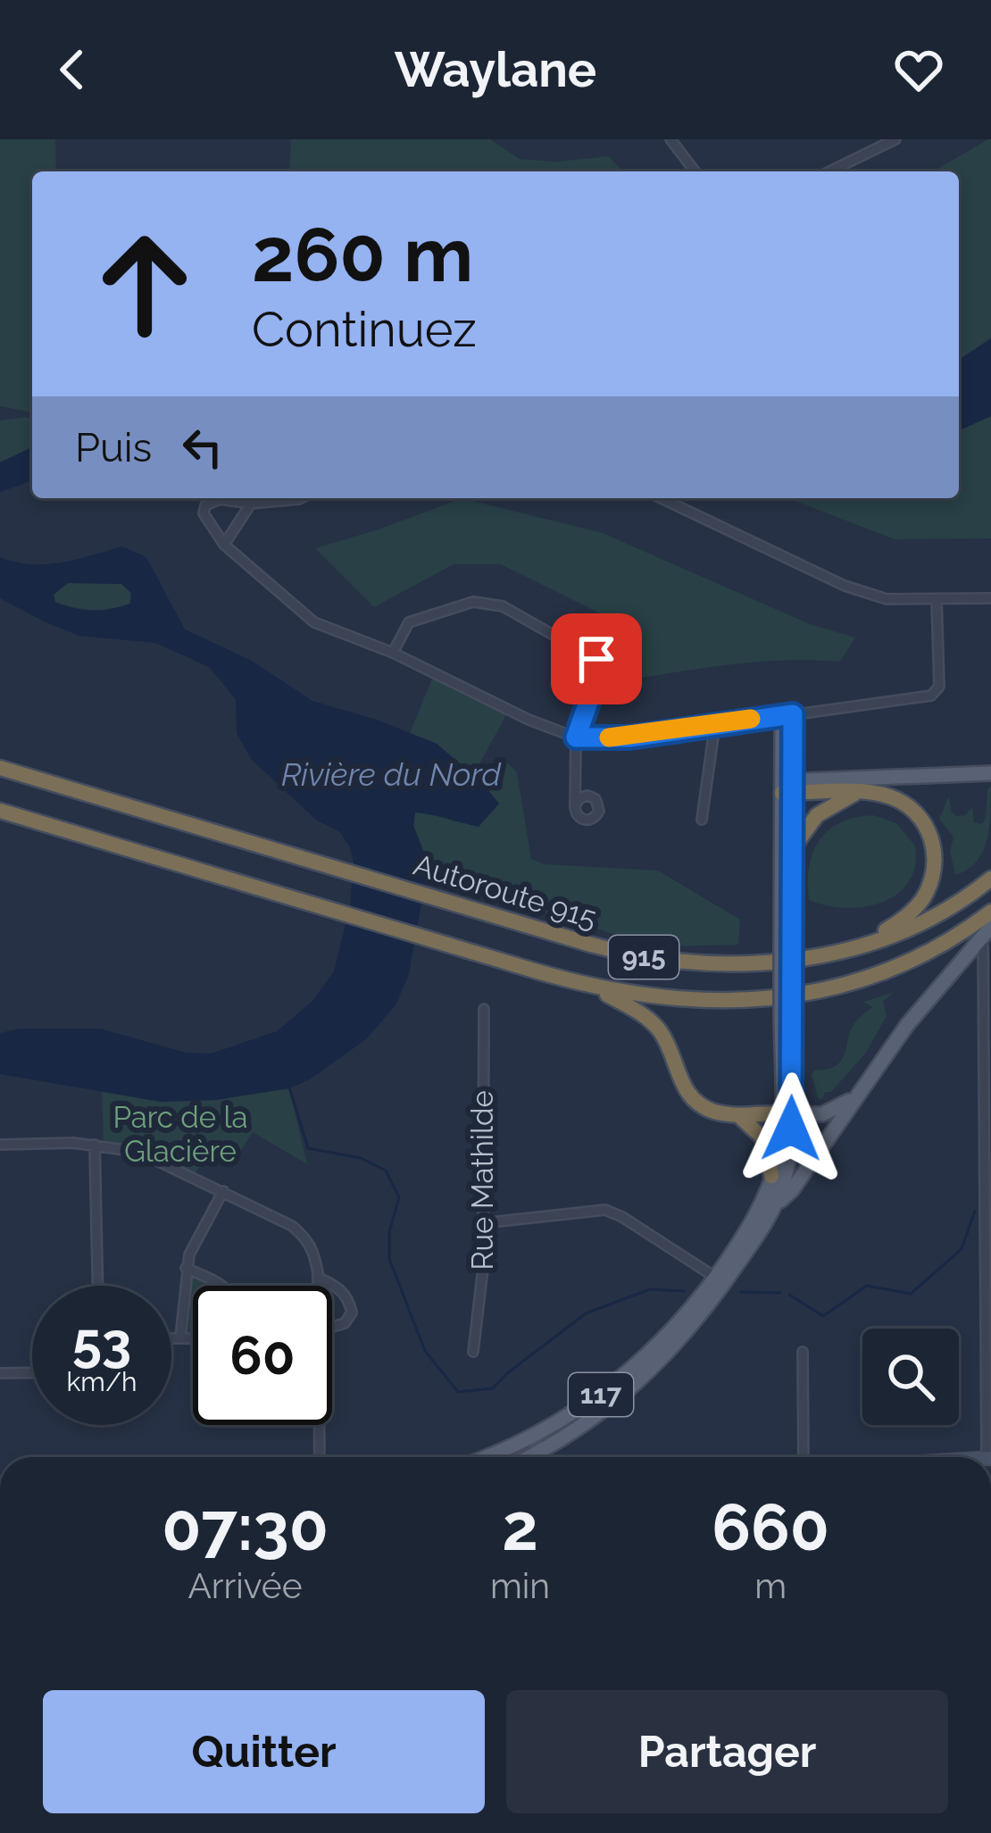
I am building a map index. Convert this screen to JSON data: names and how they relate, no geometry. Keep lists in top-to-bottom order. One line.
{"streets":{"highway":["Autoroute 915","915"],"main road":["117"],"street":["Rue Mathilde"]},"water":["Rivière du Nord"],"parks":["Parc de la Glacière"],"page":{"header":"Waylane","turn":["260 m","Continuez"],"then":"Puis","speed":"53 km/h","limit":"60","eta":["07:30","Arrivée","2","min","660","m"],"buttons":["Quitter","Partager"]}}
